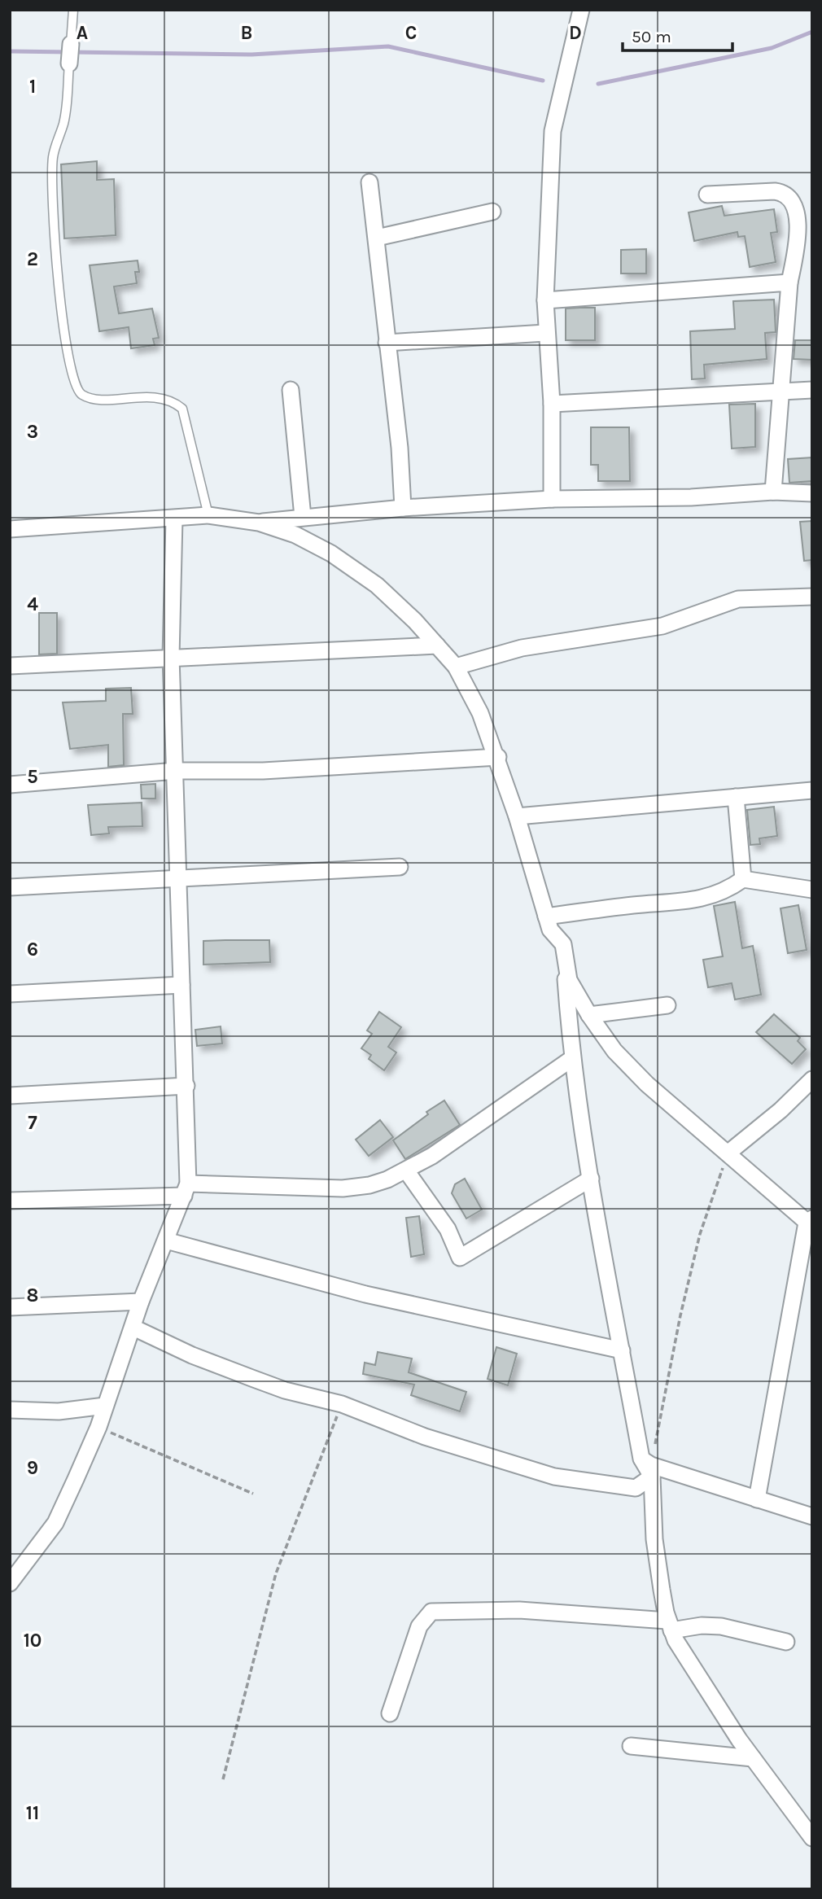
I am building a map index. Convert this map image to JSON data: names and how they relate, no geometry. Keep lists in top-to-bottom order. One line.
{"scale_bar":"50 m","grid":{"columns":["A","B","C","D"],"rows":["1","2","3","4","5","6","7","8","9","10","11"]}}
